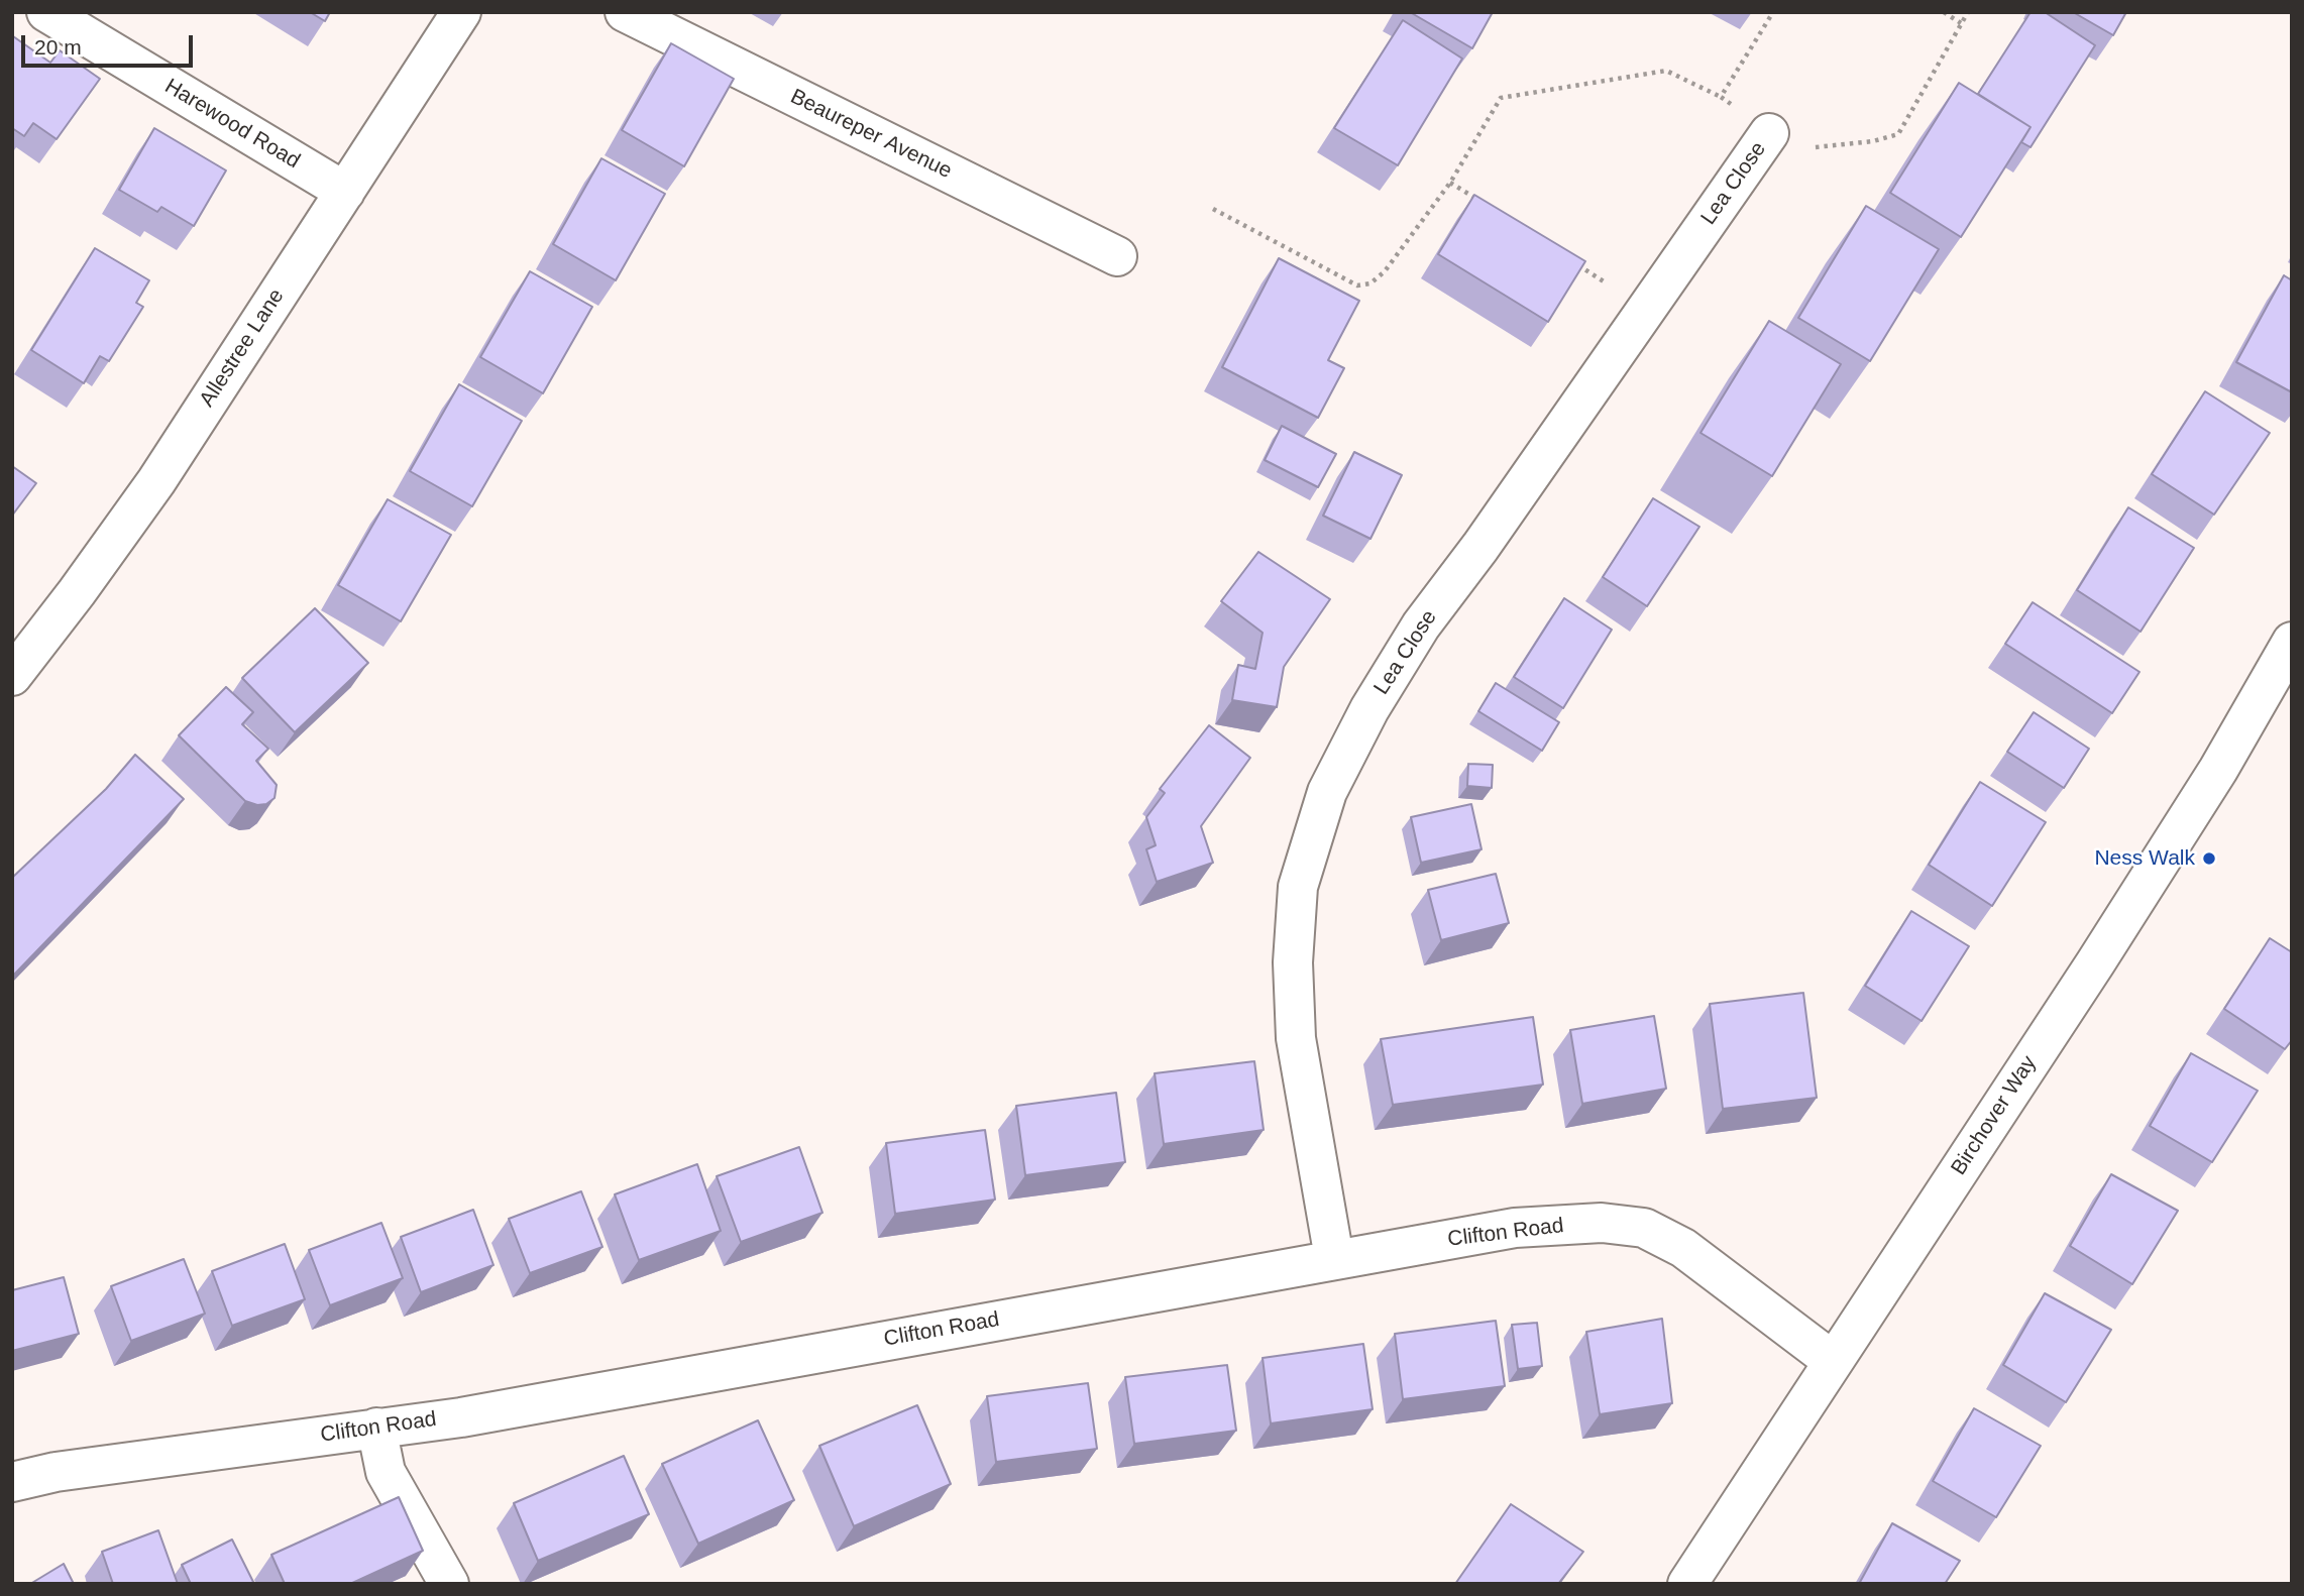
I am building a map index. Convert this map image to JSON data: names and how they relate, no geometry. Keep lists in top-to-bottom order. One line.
{"streets":{"street":["Harewood Road","Beaureper Avenue","Lea Close","Allestree Lane","Birchover Way","Clifton Road"]},"crossings":[["Harewood Road","Allestree Lane"],["Lea Close","Clifton Road"],["Birchover Way","Clifton Road"]],"places":["Ness Walk"],"scale_bar":"20 m"}
